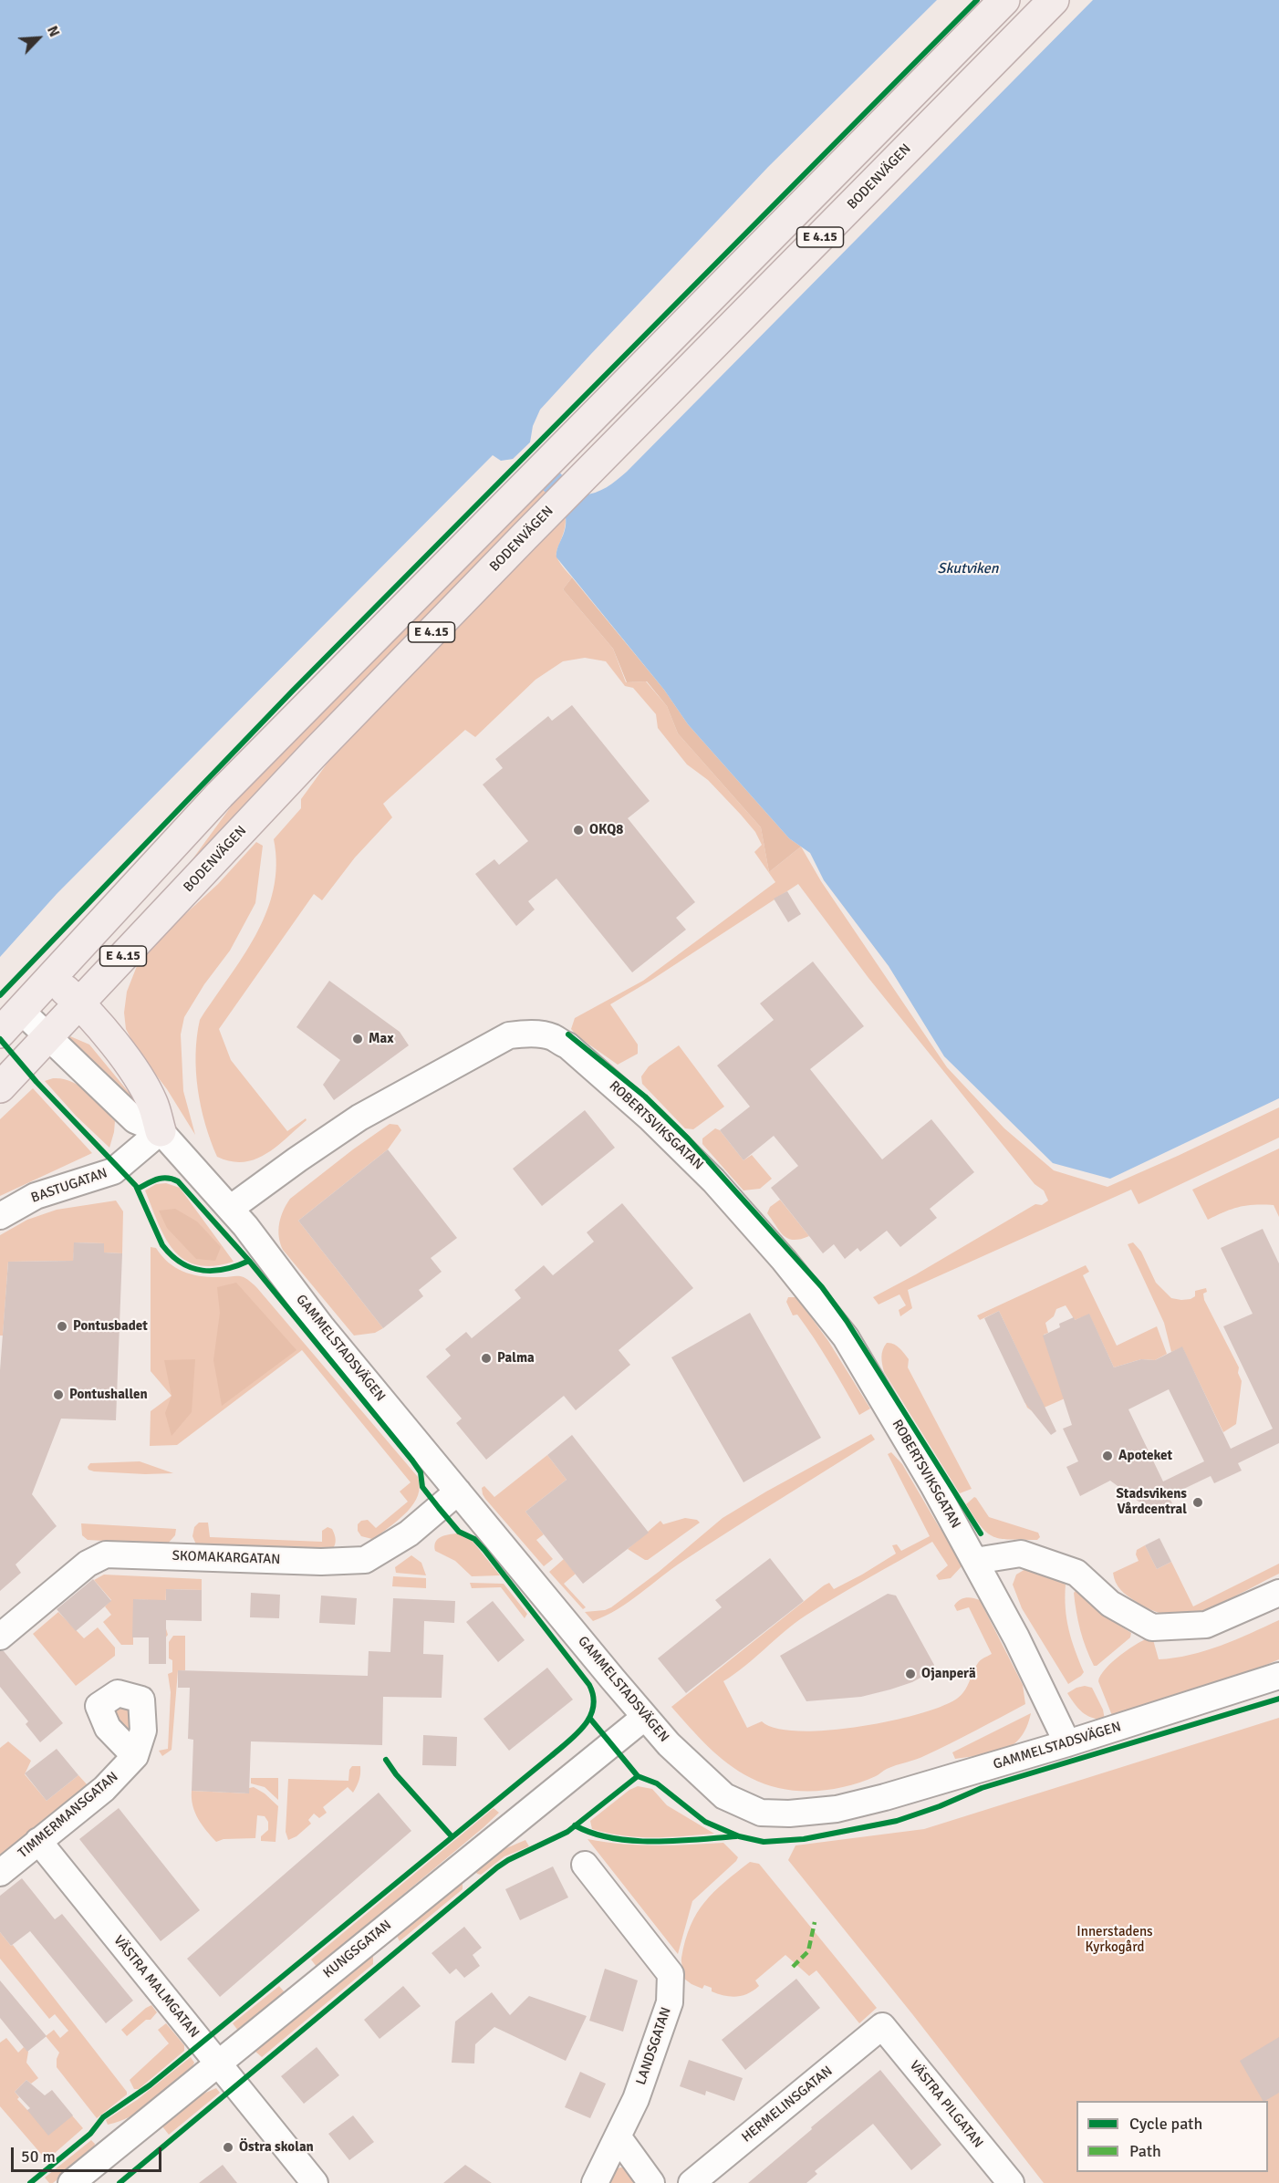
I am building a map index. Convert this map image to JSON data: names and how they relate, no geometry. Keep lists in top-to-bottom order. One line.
{"streets":{"main road":["BODENVÄGEN","E 4.15"],"street":["ROBERTSVIKSGATAN","BASTUGATAN","GAMMELSTADSVÄGEN","SKOMAKARGATAN","TIMMERMANSGATAN","KUNGSGATAN","VÄSTRA MALMGATAN","LANDSGATAN","HERMELINSGATAN","VÄSTRA PILGATAN"]},"crossings":[["ROBERTSVIKSGATAN","GAMMELSTADSVÄGEN"],["BASTUGATAN","GAMMELSTADSVÄGEN"],["GAMMELSTADSVÄGEN","SKOMAKARGATAN"],["GAMMELSTADSVÄGEN","KUNGSGATAN"],["TIMMERMANSGATAN","VÄSTRA MALMGATAN"],["KUNGSGATAN","VÄSTRA MALMGATAN"],["HERMELINSGATAN","VÄSTRA PILGATAN"]],"water":["Skutviken"],"parks":["Innerstadens Kyrkogård"],"places":["OKQ8","Max","Pontusbadet","Palma","Pontushallen","Apoteket","Stadsvikens Vårdcentral","Ojanperä","Östra skolan"],"legend":["Cycle path","Path"],"scale_bar":"50 m","north":"top right"}
